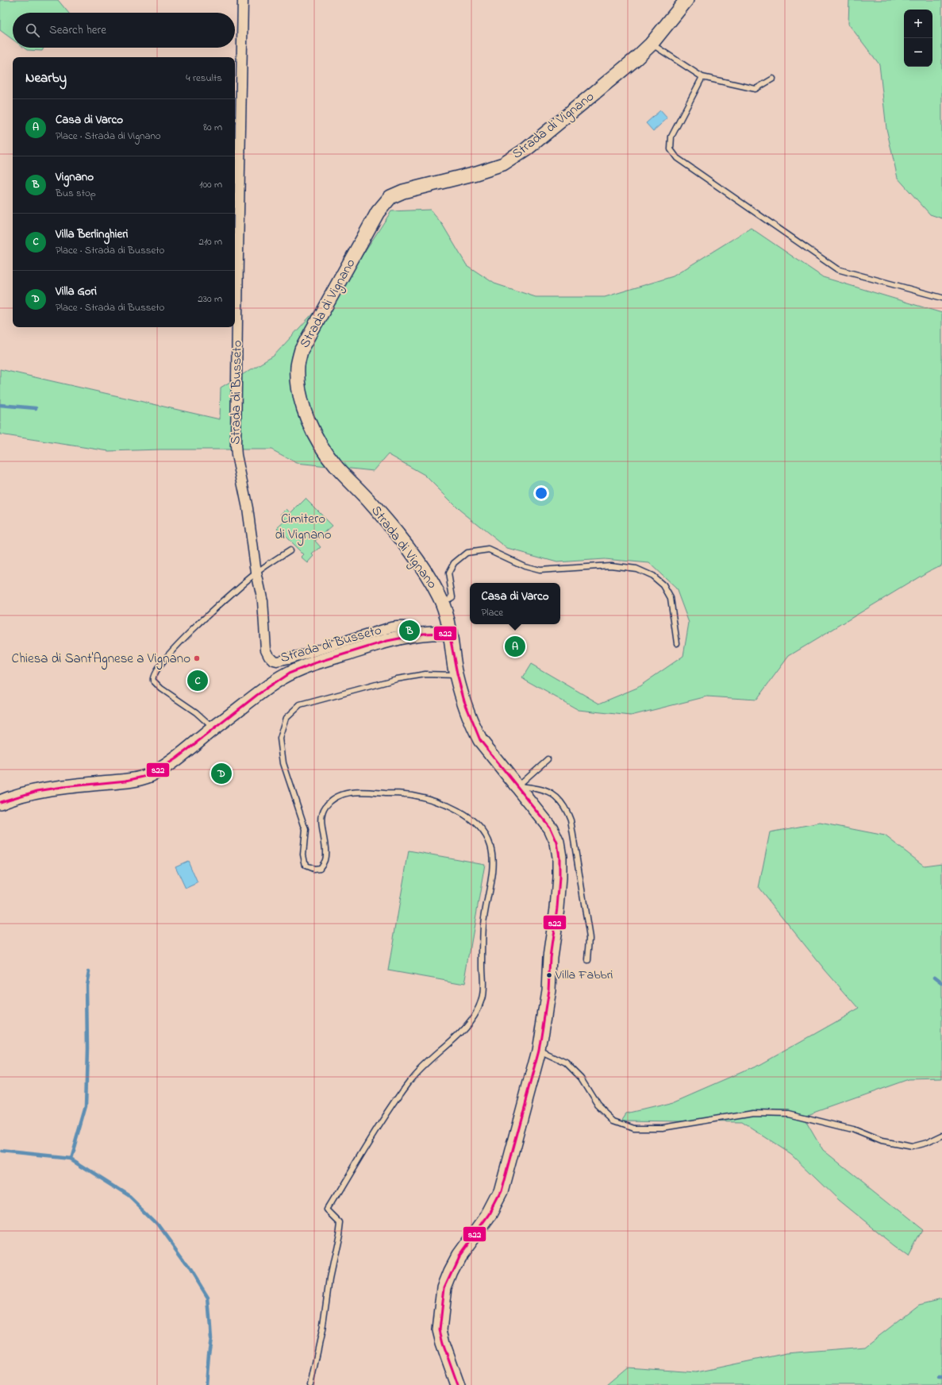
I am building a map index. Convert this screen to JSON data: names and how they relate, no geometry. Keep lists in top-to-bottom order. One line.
{"streets":{"street":["Strada di Vignano","Strada di Busseto"]},"crossings":[["Strada di Vignano","Strada di Busseto"]],"parks":["Cimitero di Vignano"],"places":["Chiesa di Sant'Agnese a Vignano","Villa Fabbri"],"lines":["transit line s22"],"page":{"map_buttons":["+","−"],"search":"Search here","heading":["Nearby","4 results"],"list":[{"mark":"A","name":"Casa di Varco","note":"Place · Strada di Vignano","value":"80 m"},{"mark":"B","name":"Vignano","note":"Bus stop","value":"100 m"},{"mark":"C","name":"Villa Berlinghieri","note":"Place · Strada di Busseto","value":"210 m"},{"mark":"D","name":"Villa Gori","note":"Place · Strada di Busseto","value":"230 m"}],"popup":["Casa di Varco","Place"],"pins":["B","A","C","D"]}}
